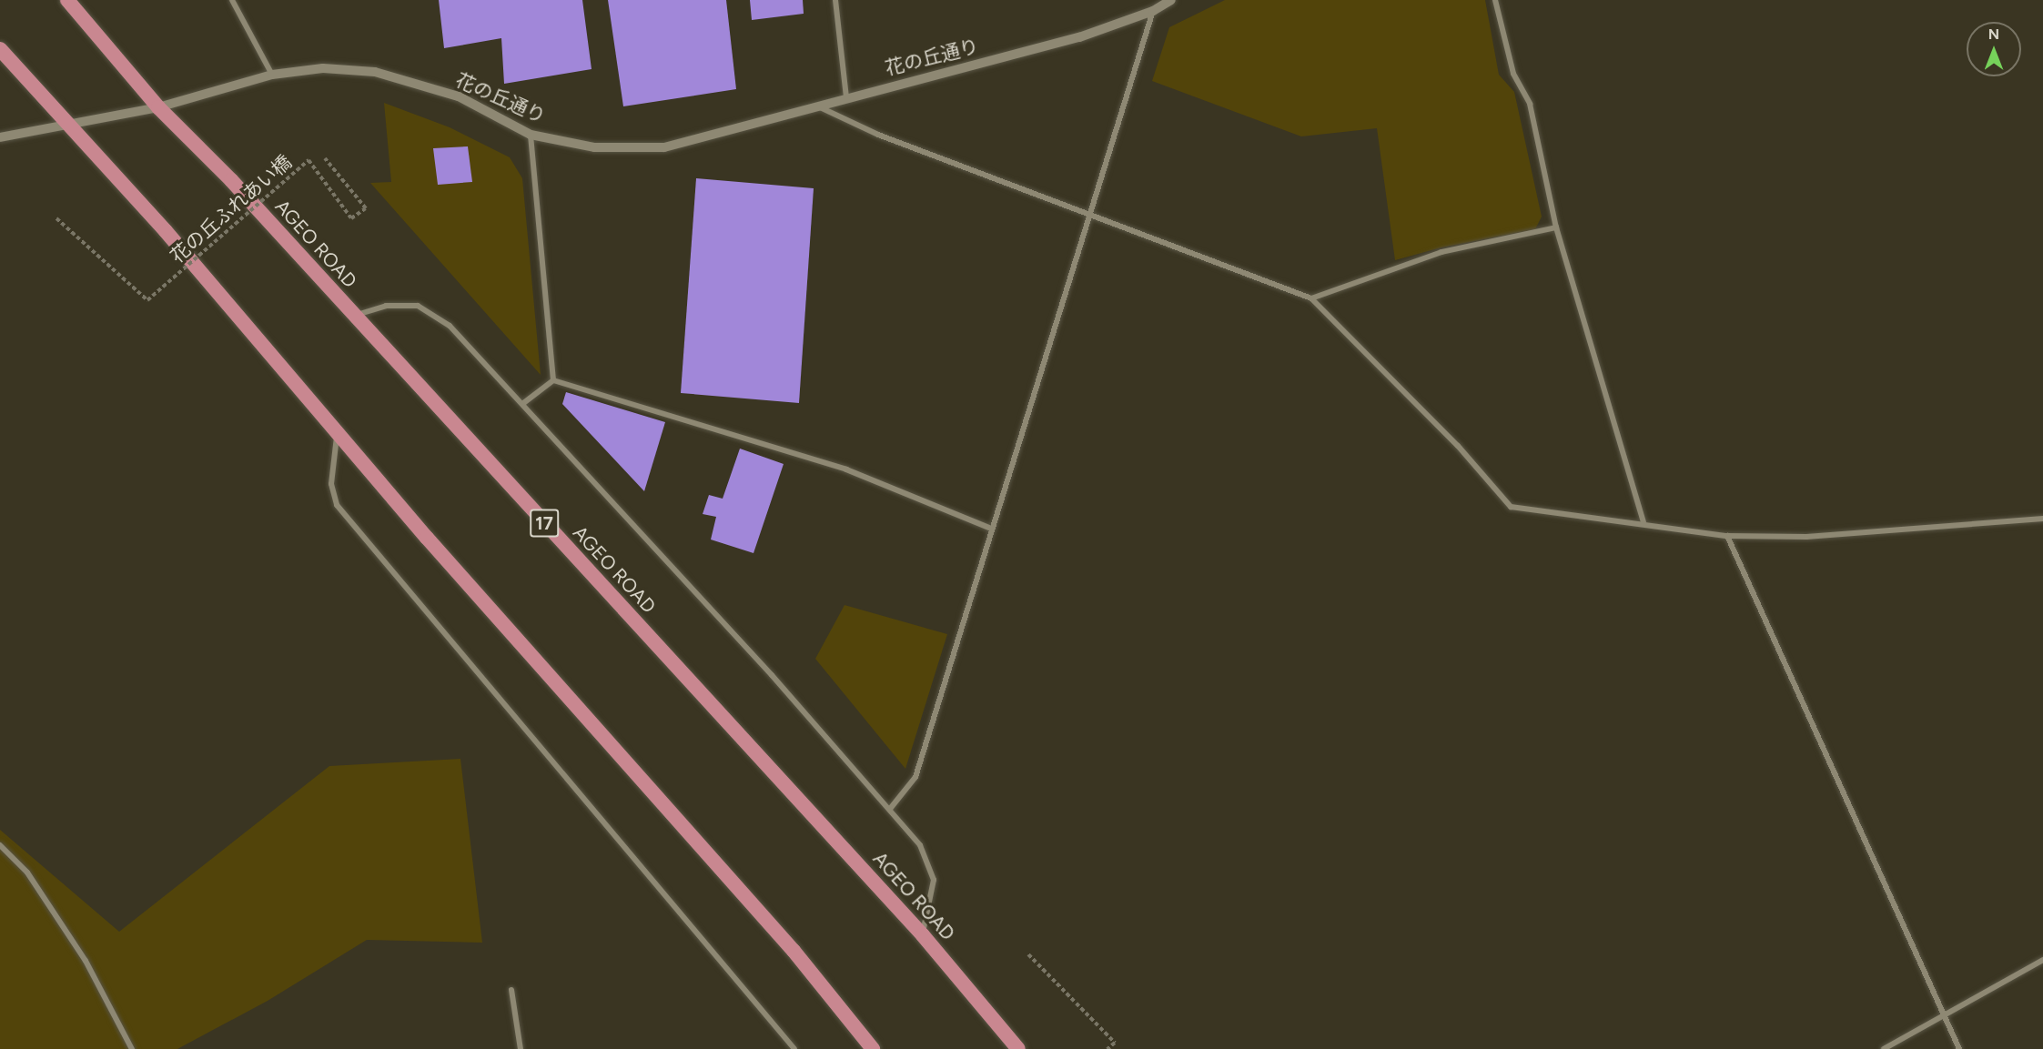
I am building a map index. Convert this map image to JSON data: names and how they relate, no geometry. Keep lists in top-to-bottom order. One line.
{"streets":{"highway":["AGEO ROAD","17"],"street":["花の丘通り"],"path":["花の丘ふれあい橋"]},"crossings":[["花の丘通り","AGEO ROAD"]],"north":"top"}
